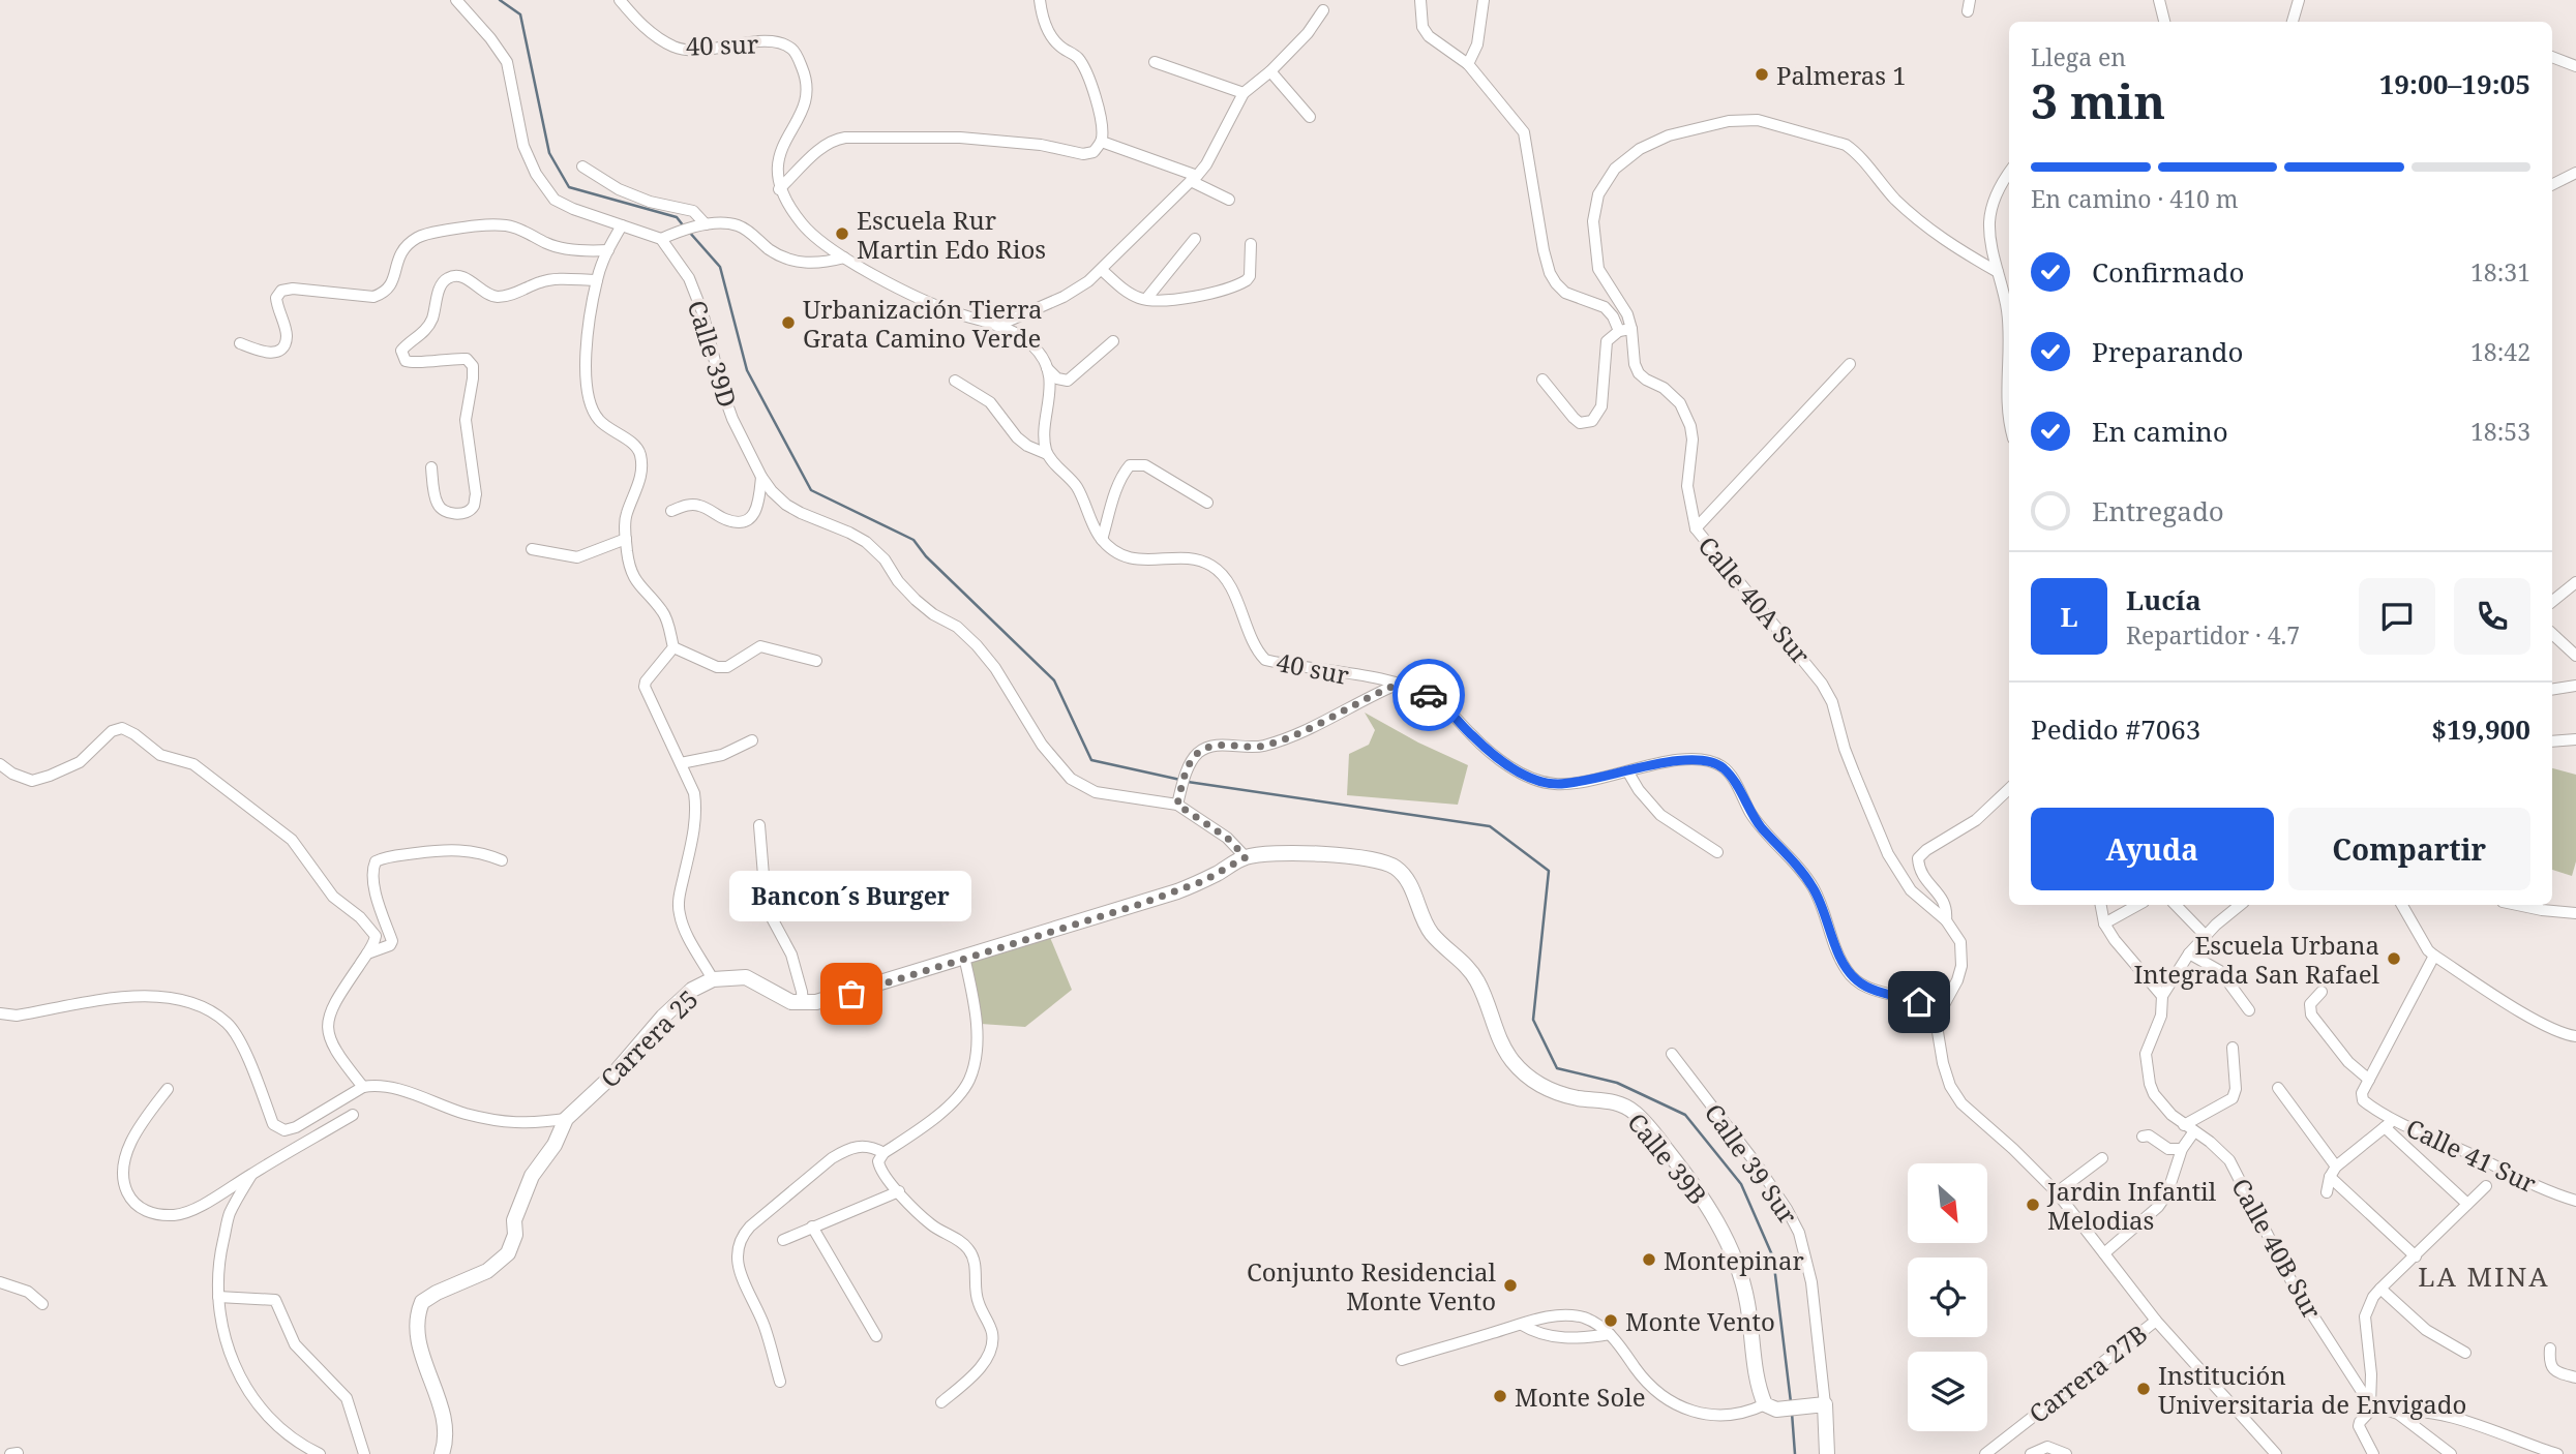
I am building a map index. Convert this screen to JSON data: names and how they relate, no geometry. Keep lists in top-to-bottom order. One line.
{"streets":{"street":["40 sur","Calle 39D","Calle 40A Sur","Carrera 25","Calle 41 Sur","Calle 39B","Calle 39 Sur","Calle 40B Sur","Carrera 27B"]},"crossings":[["40 sur","Calle 40A Sur"]],"districts":["LA MINA"],"places":["Palmeras 1","Escuela Rur Martin Edo Rios","Urbanización Tierra Grata Camino Verde","Escuela Urbana Integrada San Rafael","Bancon´s Burger","Jardin Infantil Melodias","Montepinar","Conjunto Residencial Monte Vento","Monte Vento","Institución Universitaria de Envigado","Monte Sole"],"north":"bottom right","page":{"heading":["3 min","Llega en","19:00–19:05"],"panel":["Lucía","Repartidor · 4.7","Pedido #7063","$19,900"],"bar":"En camino · 410 m","list":[["Confirmado","18:31"],["Preparando","18:42"],["En camino","18:53"],"Entregado"],"round":"L","buttons":["Ayuda","Compartir"],"bubble":"Bancon´s Burger"}}
